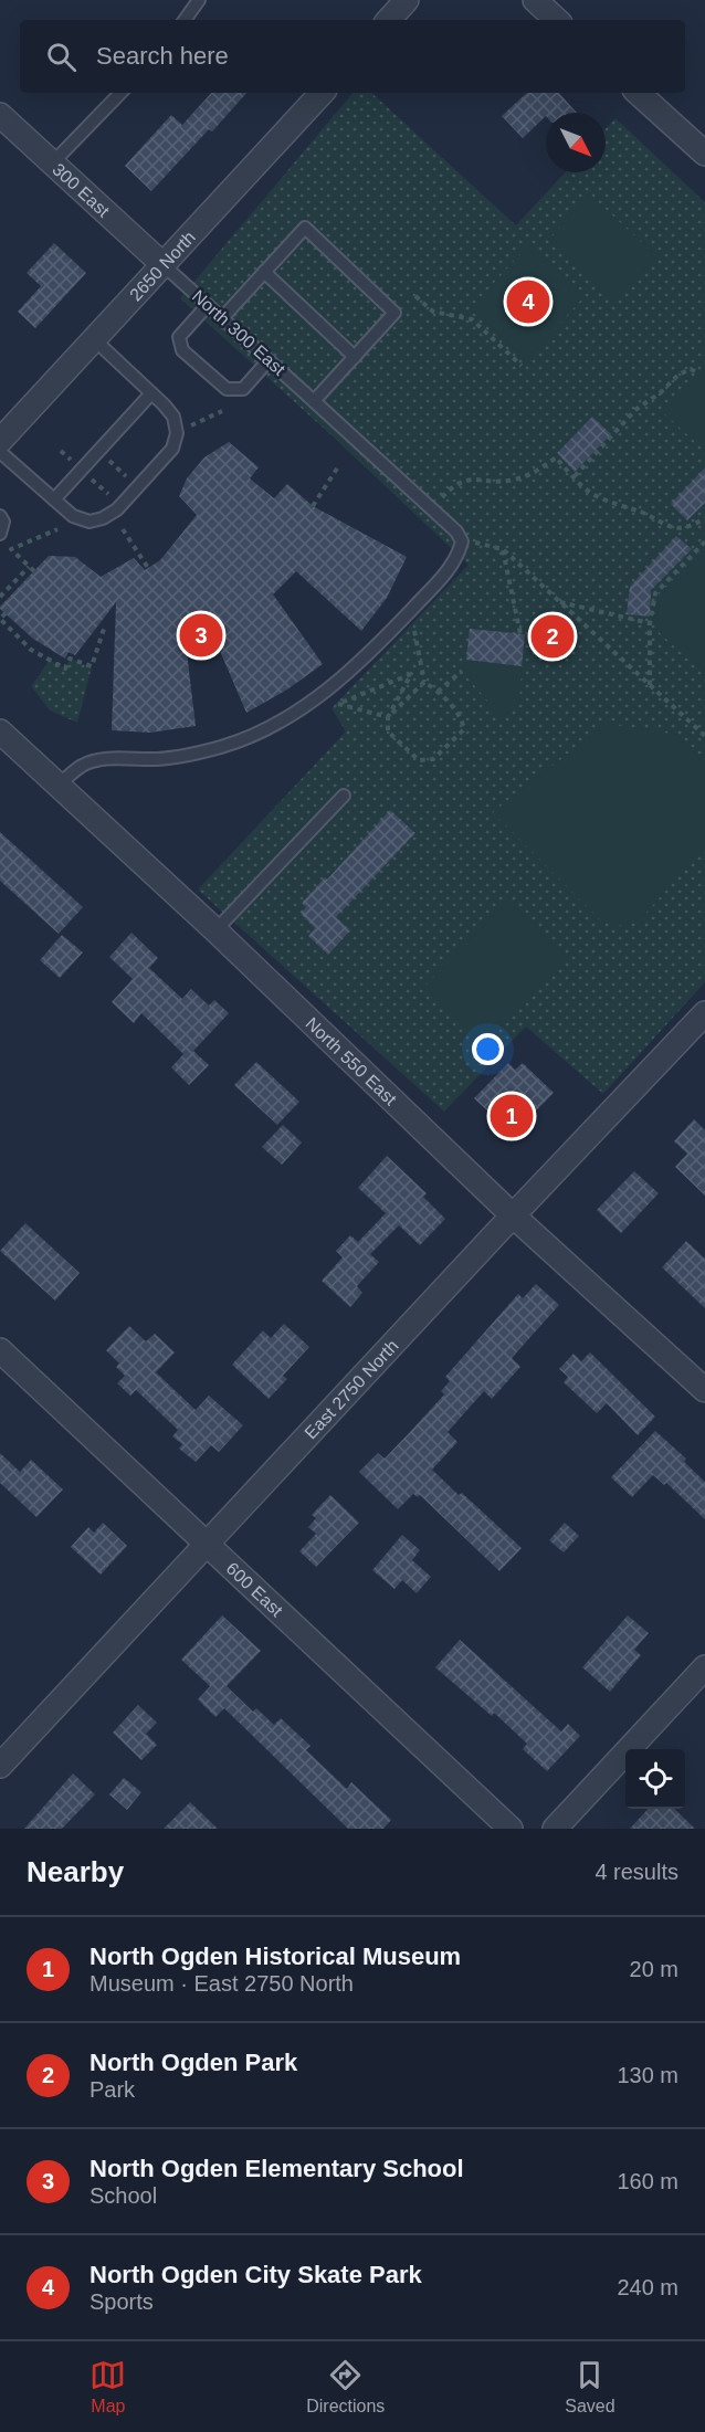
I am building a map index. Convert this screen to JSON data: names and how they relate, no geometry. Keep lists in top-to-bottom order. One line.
{"streets":{"street":["300 East","2650 North","North 550 East","East 2750 North","600 East"],"lane":["North 300 East"]},"crossings":[["300 East","2650 North"],["300 East","North 300 East"],["2650 North","North 300 East"],["North 300 East","North 550 East"],["North 550 East","East 2750 North"],["East 2750 North","600 East"]],"north":"bottom right","page":{"search":"Search here","pins":["4","3","2","1"],"heading":["Nearby","4 results"],"list":[{"mark":"1","name":"North Ogden Historical Museum","note":"Museum · East 2750 North","value":"20 m"},{"mark":"2","name":"North Ogden Park","note":"Park","value":"130 m"},{"mark":"3","name":"North Ogden Elementary School","note":"School","value":"160 m"},{"mark":"4","name":"North Ogden City Skate Park","note":"Sports","value":"240 m"}],"nav":["Map","Directions","Saved"]}}
